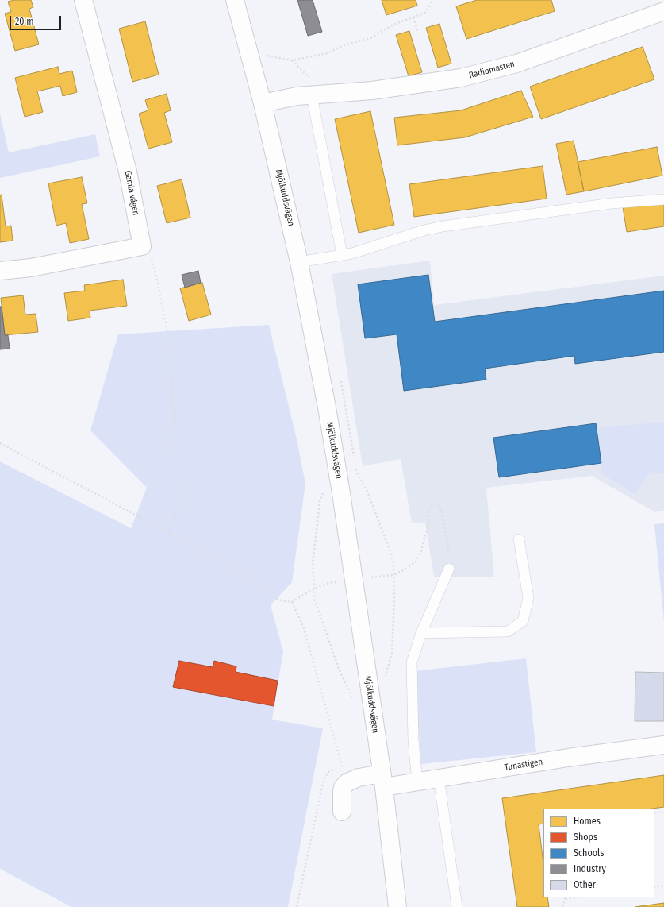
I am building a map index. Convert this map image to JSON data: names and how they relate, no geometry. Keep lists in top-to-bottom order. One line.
{"streets":{"street":["Radiomasten","Gamla vägen","Mjölkuddsvägen","Tunastigen"]},"crossings":[["Radiomasten","Mjölkuddsvägen"],["Mjölkuddsvägen","Tunastigen"]],"legend":["Homes","Shops","Schools","Industry","Other"],"scale_bar":"20 m"}
